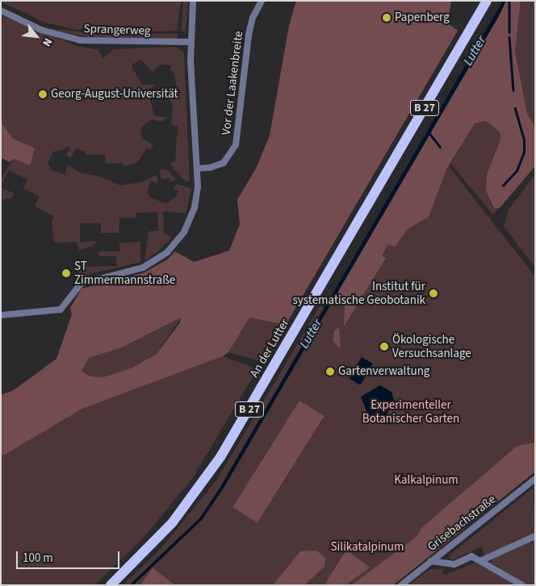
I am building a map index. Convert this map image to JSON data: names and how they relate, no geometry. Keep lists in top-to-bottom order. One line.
{"streets":{"main road":["B 27","An der Lutter"],"street":["Sprangerweg","Vor der Laakenbreite","Grisebachstraße"]},"water":["Lutter"],"parks":["Experimenteller Botanischer Garten","Kalkalpinum","Silikatalpinum"],"places":["Papenberg","Georg-August-Universität","ST Zimmermannstraße","Institut für systematische Geobotanik","Ökologische Versuchsanlage","Gartenverwaltung"],"scale_bar":"100 m","north":"bottom right"}
